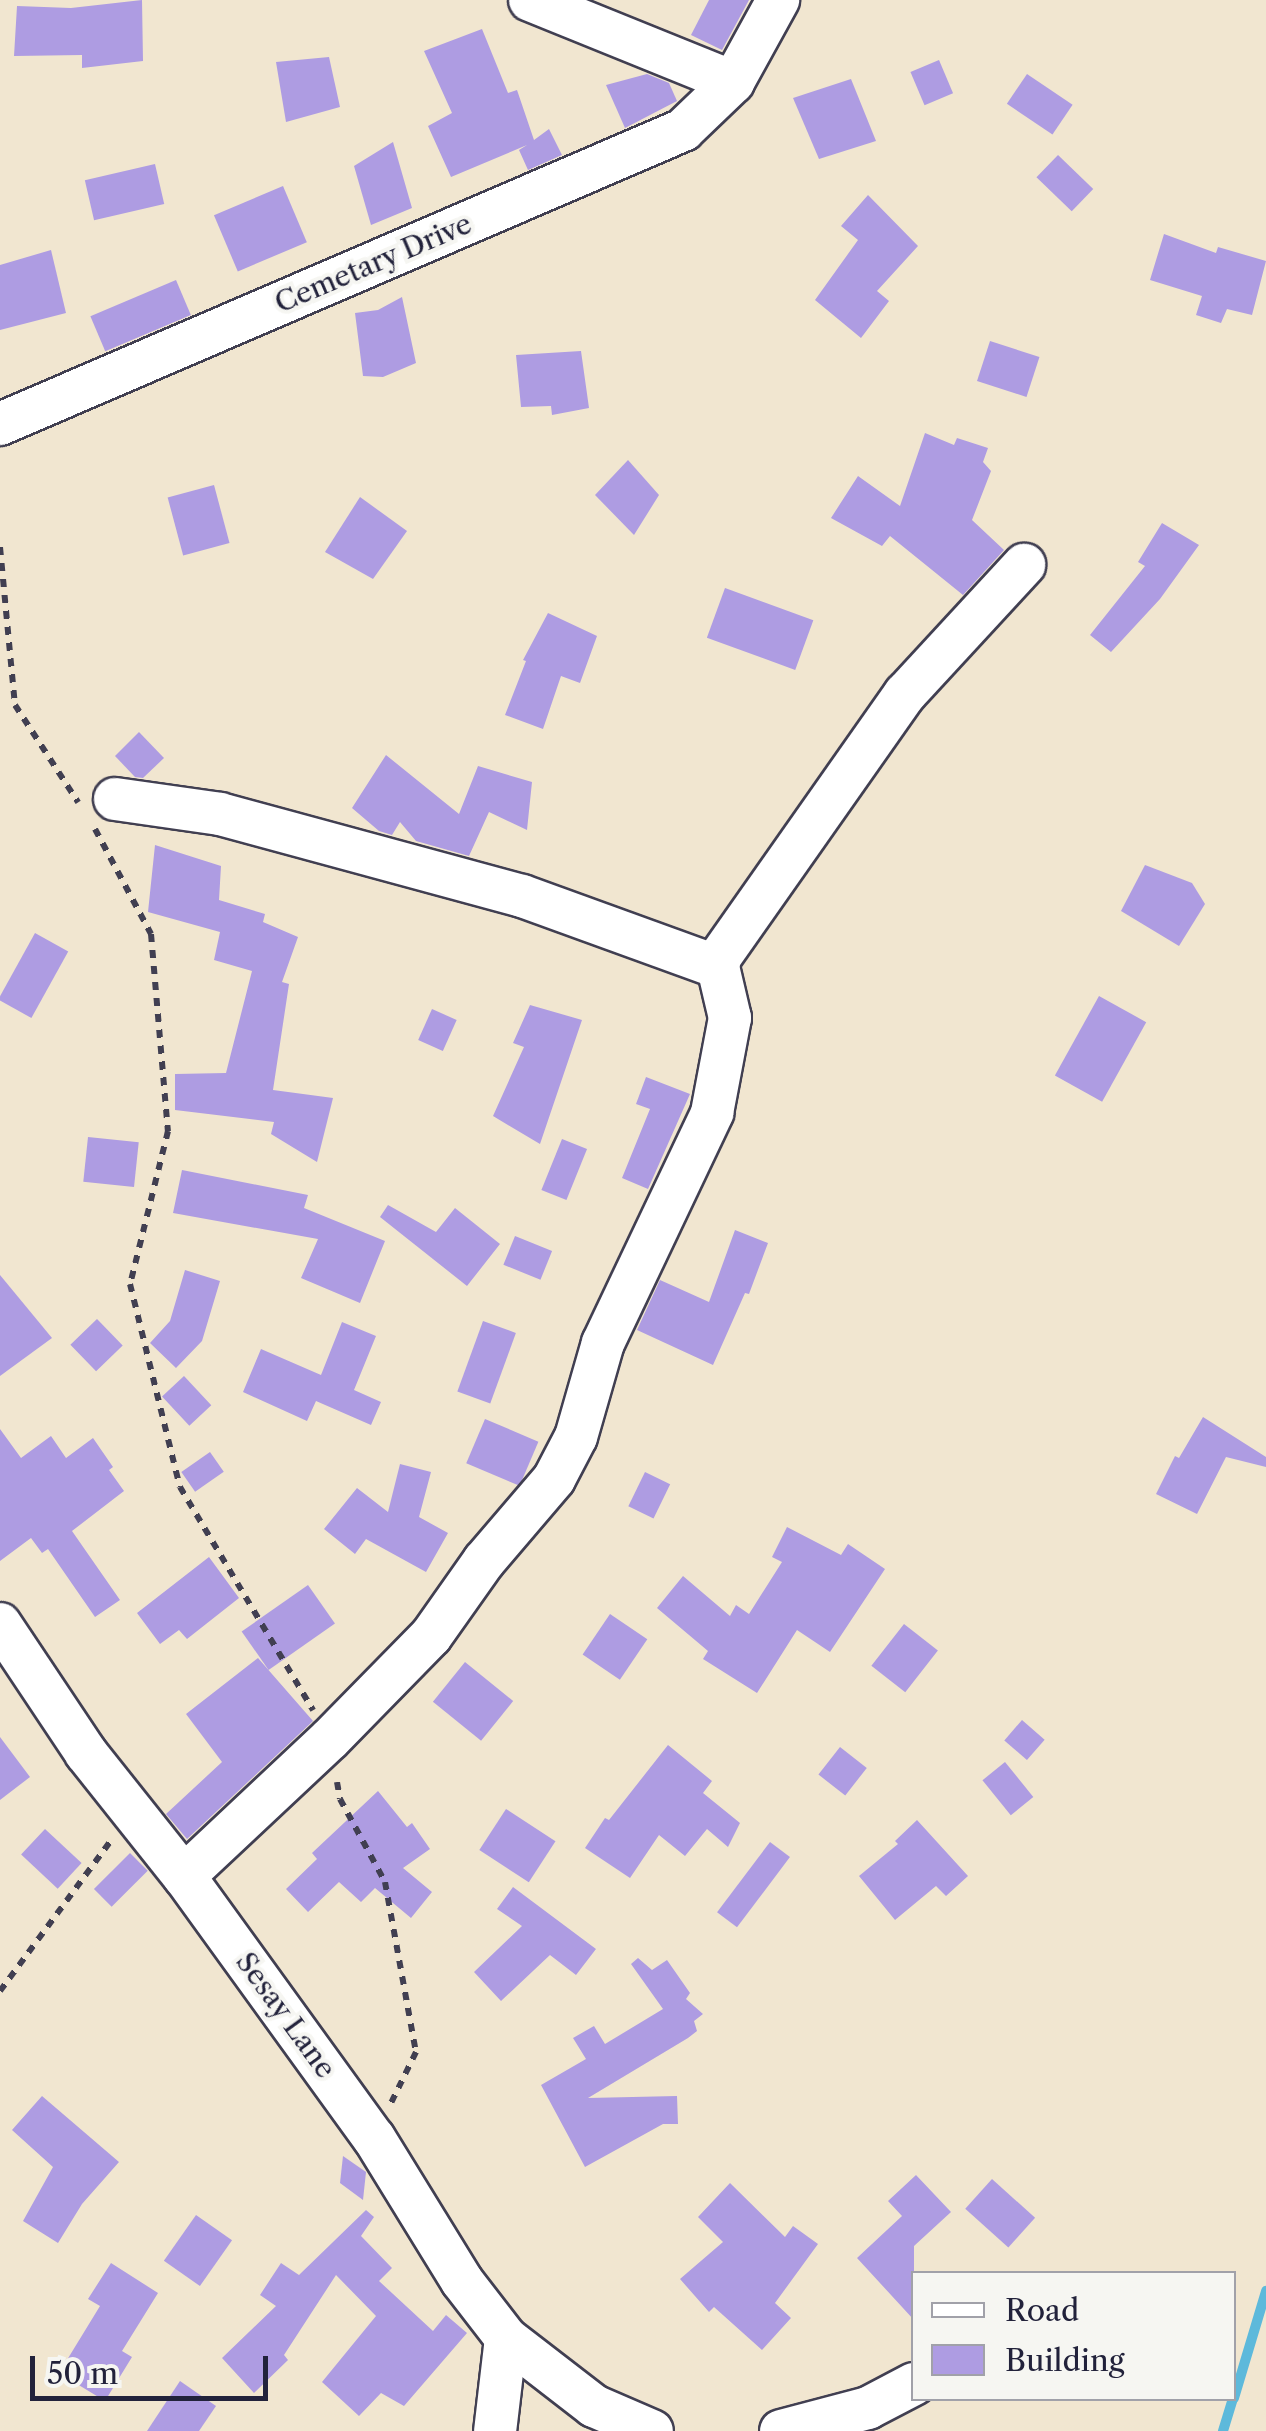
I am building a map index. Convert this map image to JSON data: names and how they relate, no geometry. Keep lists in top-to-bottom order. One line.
{"streets":{"street":["Cemetary Drive","Sesay Lane"]},"legend":["Road","Building"],"scale_bar":"50 m"}
